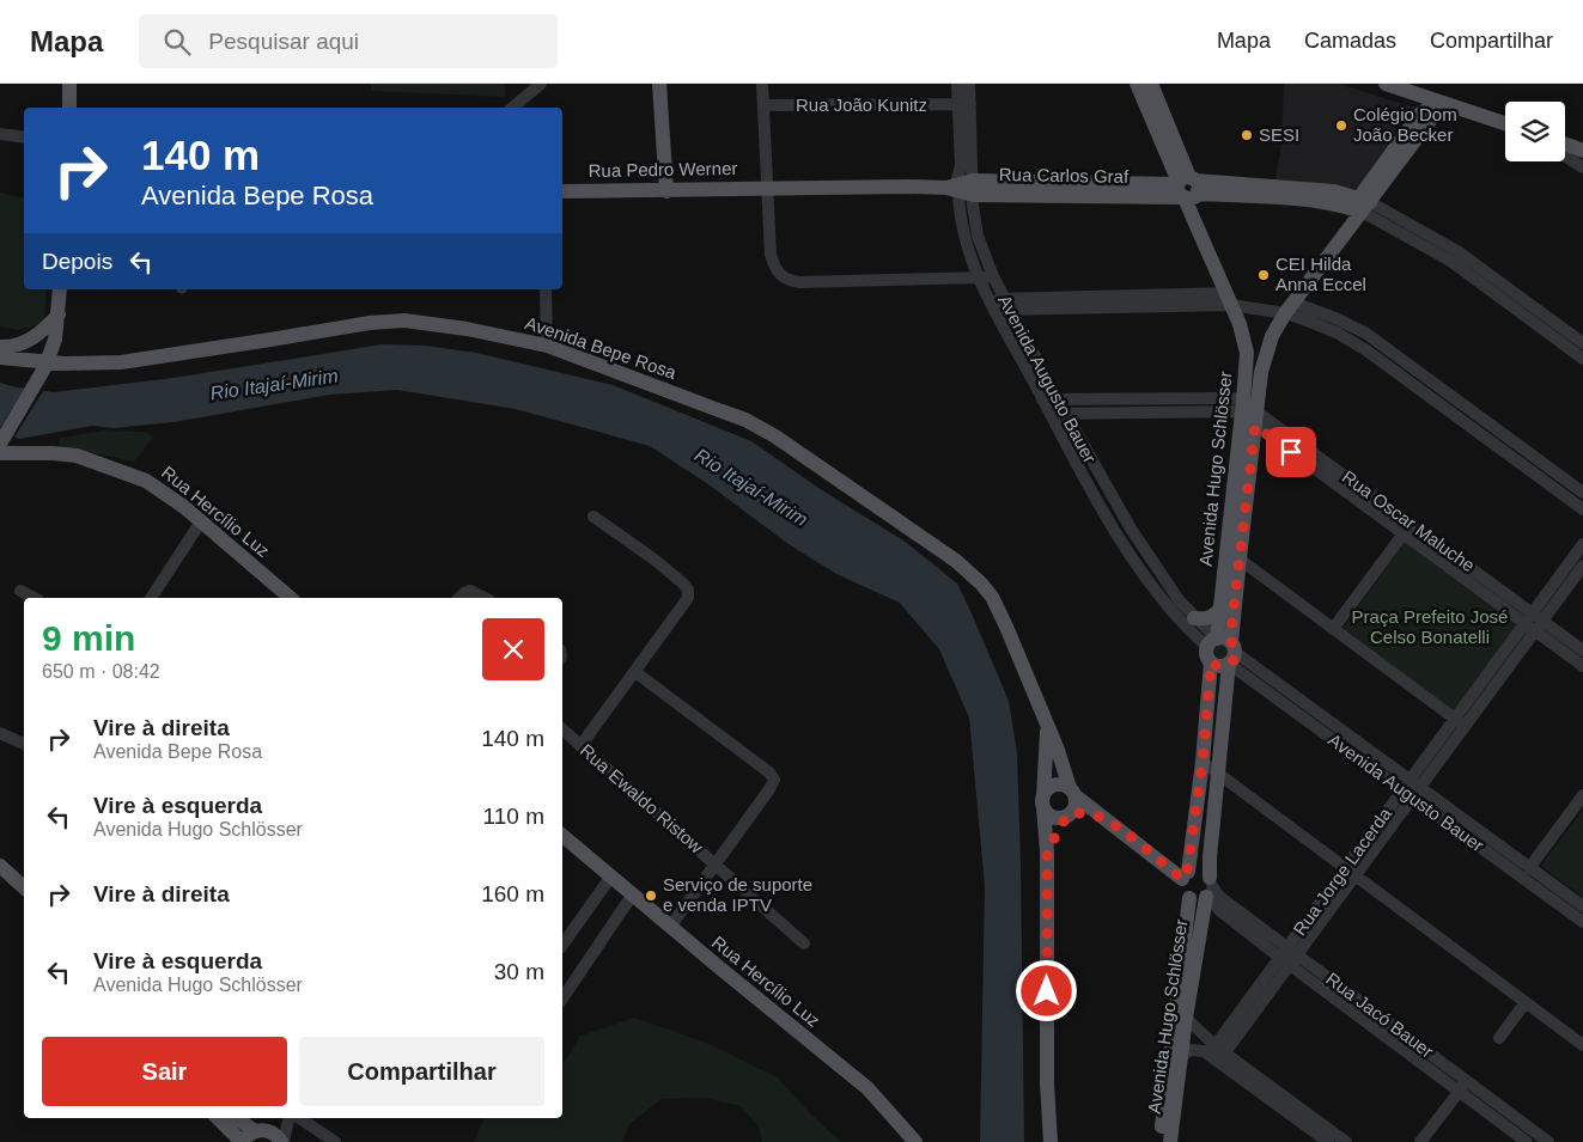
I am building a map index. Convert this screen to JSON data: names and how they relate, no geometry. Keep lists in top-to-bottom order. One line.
{"streets":{"main road":["Rua Pedro Werner","Rua Carlos Graf","Avenida Bepe Rosa","Avenida Hugo Schlösser","Rua Hercílio Luz"],"street":["Rua João Kunitz","Avenida Augusto Bauer","Rua Oscar Maluche","Rua Ewaldo Ristow","Rua Jorge Lacerda","Rua Jacó Bauer"]},"crossings":[["Rua João Kunitz","Avenida Augusto Bauer"],["Rua Pedro Werner","Rua Carlos Graf"],["Rua Carlos Graf","Avenida Augusto Bauer"],["Rua Carlos Graf","Avenida Hugo Schlösser"],["Avenida Augusto Bauer","Avenida Hugo Schlösser"],["Avenida Augusto Bauer","Rua Oscar Maluche"],["Avenida Augusto Bauer","Rua Jorge Lacerda"],["Avenida Hugo Schlösser","Rua Oscar Maluche"],["Avenida Hugo Schlösser","Rua Jacó Bauer"],["Rua Oscar Maluche","Rua Jorge Lacerda"],["Rua Jorge Lacerda","Rua Jacó Bauer"]],"water":["Rio Itajaí-Mirim"],"parks":["Praça Prefeito José Celso Bonatelli"],"places":["Colégio Dom João Becker","SESI","CEI Hilda Anna Eccel","Serviço de suporte e venda IPTV"],"page":{"header":"Mapa","search":"Pesquisar aqui","nav":["Mapa","Camadas","Compartilhar"],"turn":["140 m","Avenida Bepe Rosa"],"then":"Depois","heading":["9 min","650 m · 08:42"],"list":[{"name":"Vire à direita","note":"Avenida Bepe Rosa","value":"140 m"},{"name":"Vire à esquerda","note":"Avenida Hugo Schlösser","value":"110 m"},{"name":"Vire à direita","value":"160 m"},{"name":"Vire à esquerda","note":"Avenida Hugo Schlösser","value":"30 m"}],"buttons":["Sair","Compartilhar"]}}
